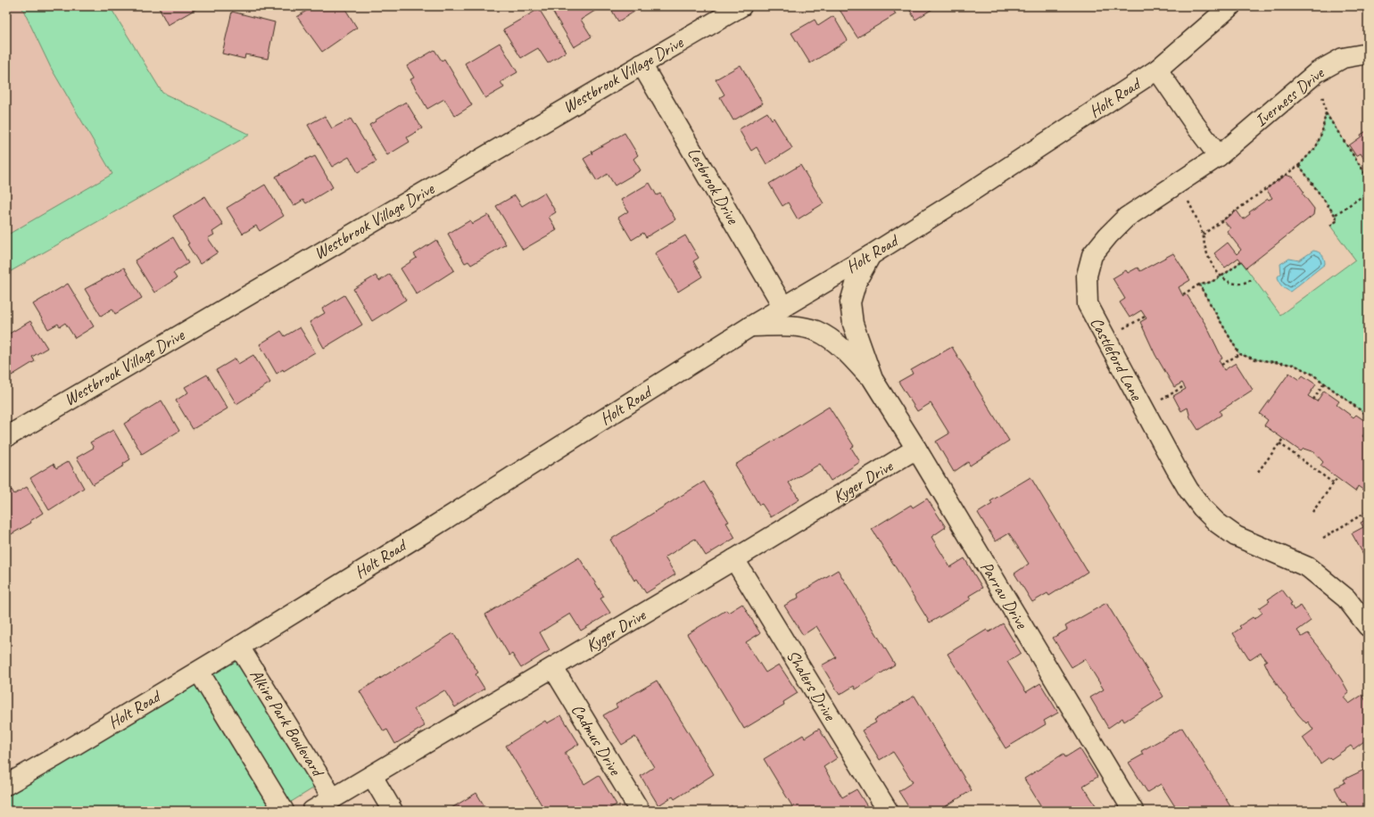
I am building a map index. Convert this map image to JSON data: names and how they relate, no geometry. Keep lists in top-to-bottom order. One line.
{"streets":{"street":["Westbrook Village Drive","Iverness Drive","Holt Road","Lesbrook Drive","Castleford Lane","Kyger Drive","Parrau Drive","Shalers Drive","Alkire Park Boulevard","Cadmus Drive"]},"crossings":[["Westbrook Village Drive","Lesbrook Drive"],["Iverness Drive","Castleford Lane"],["Holt Road","Lesbrook Drive"],["Holt Road","Parrau Drive"],["Holt Road","Alkire Park Boulevard"],["Kyger Drive","Parrau Drive"],["Kyger Drive","Shalers Drive"],["Kyger Drive","Alkire Park Boulevard"],["Kyger Drive","Cadmus Drive"]]}
